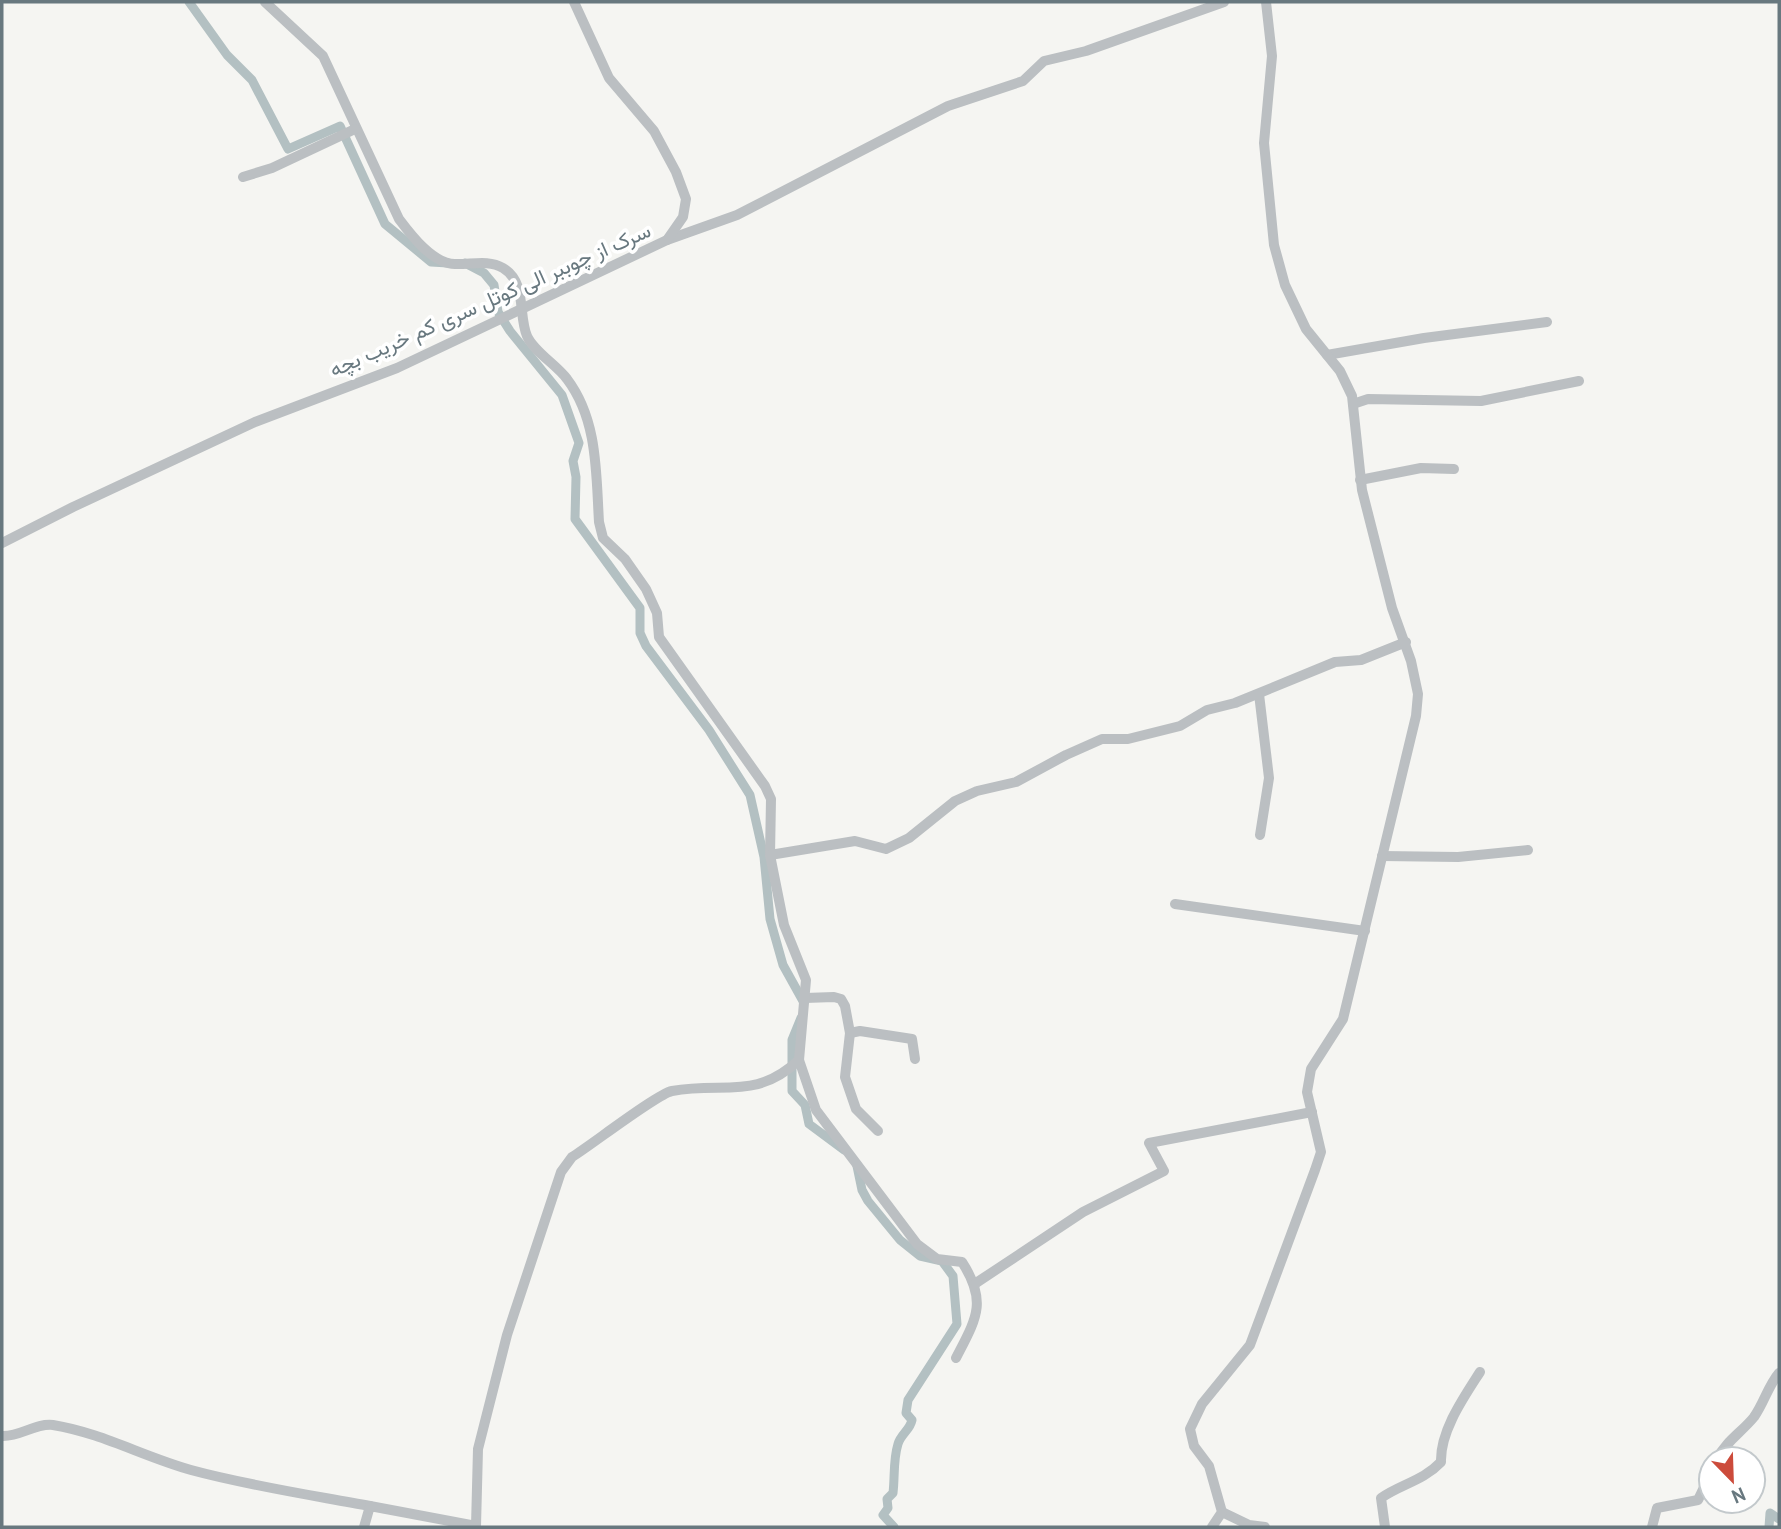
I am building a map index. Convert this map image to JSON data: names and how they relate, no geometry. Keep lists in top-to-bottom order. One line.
{"streets":{"street":["سرک از چوببر الی کوتل سری کم خریب بچه"]},"north":"bottom right"}
